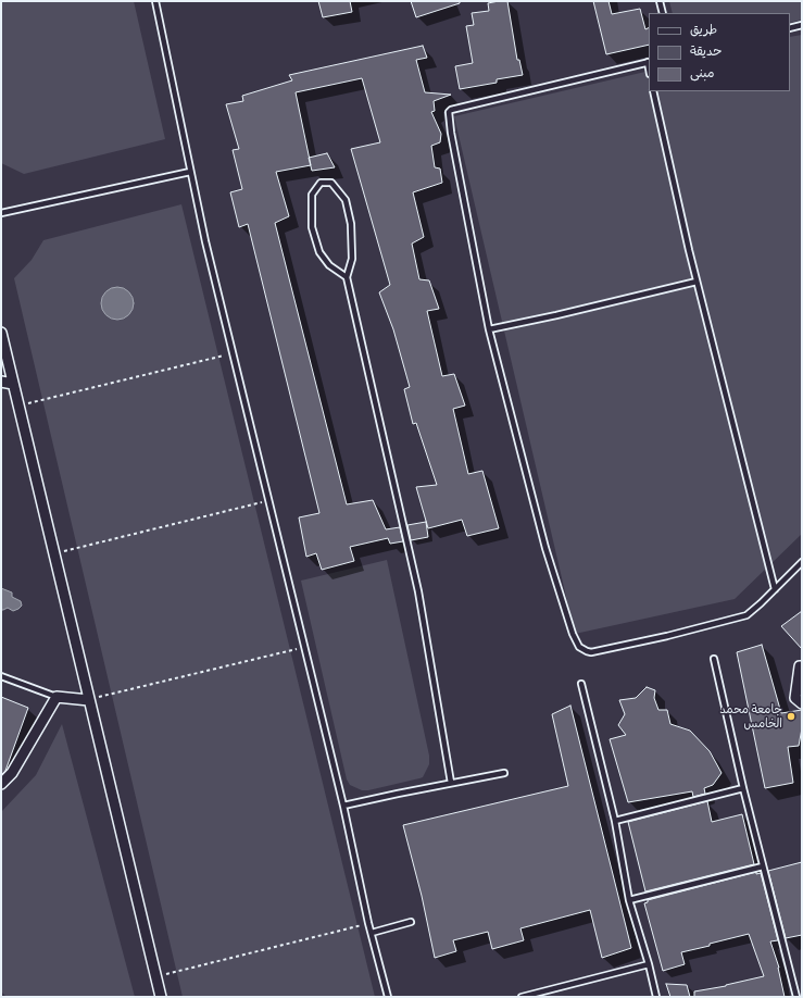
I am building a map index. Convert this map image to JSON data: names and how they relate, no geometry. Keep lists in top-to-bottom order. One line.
{"places":["جامعة محمد الخامس"],"legend":["طريق","حديقة","مبنى"]}
